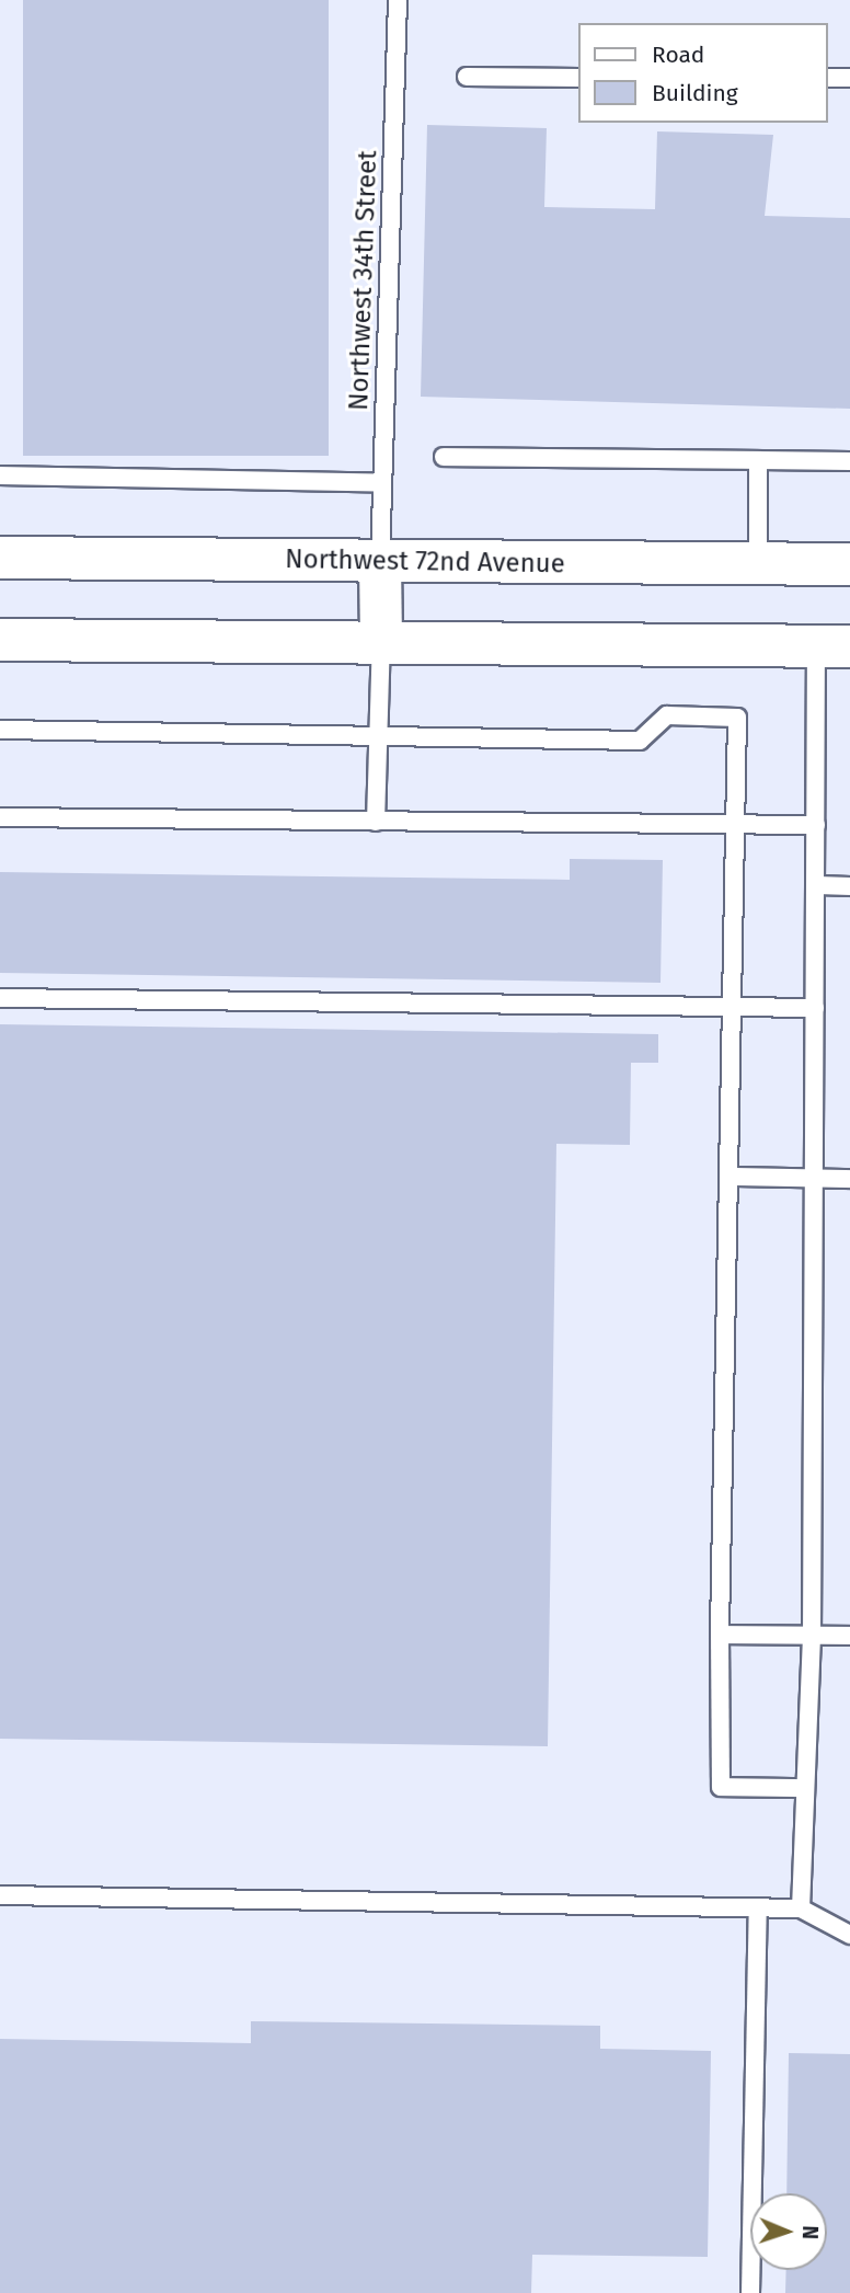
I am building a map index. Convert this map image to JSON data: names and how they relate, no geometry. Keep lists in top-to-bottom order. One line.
{"streets":{"main road":["Northwest 72nd Avenue"],"lane":["Northwest 34th Street"]},"crossings":[["Northwest 34th Street","Northwest 72nd Avenue"]],"legend":["Road","Building"],"north":"right"}
